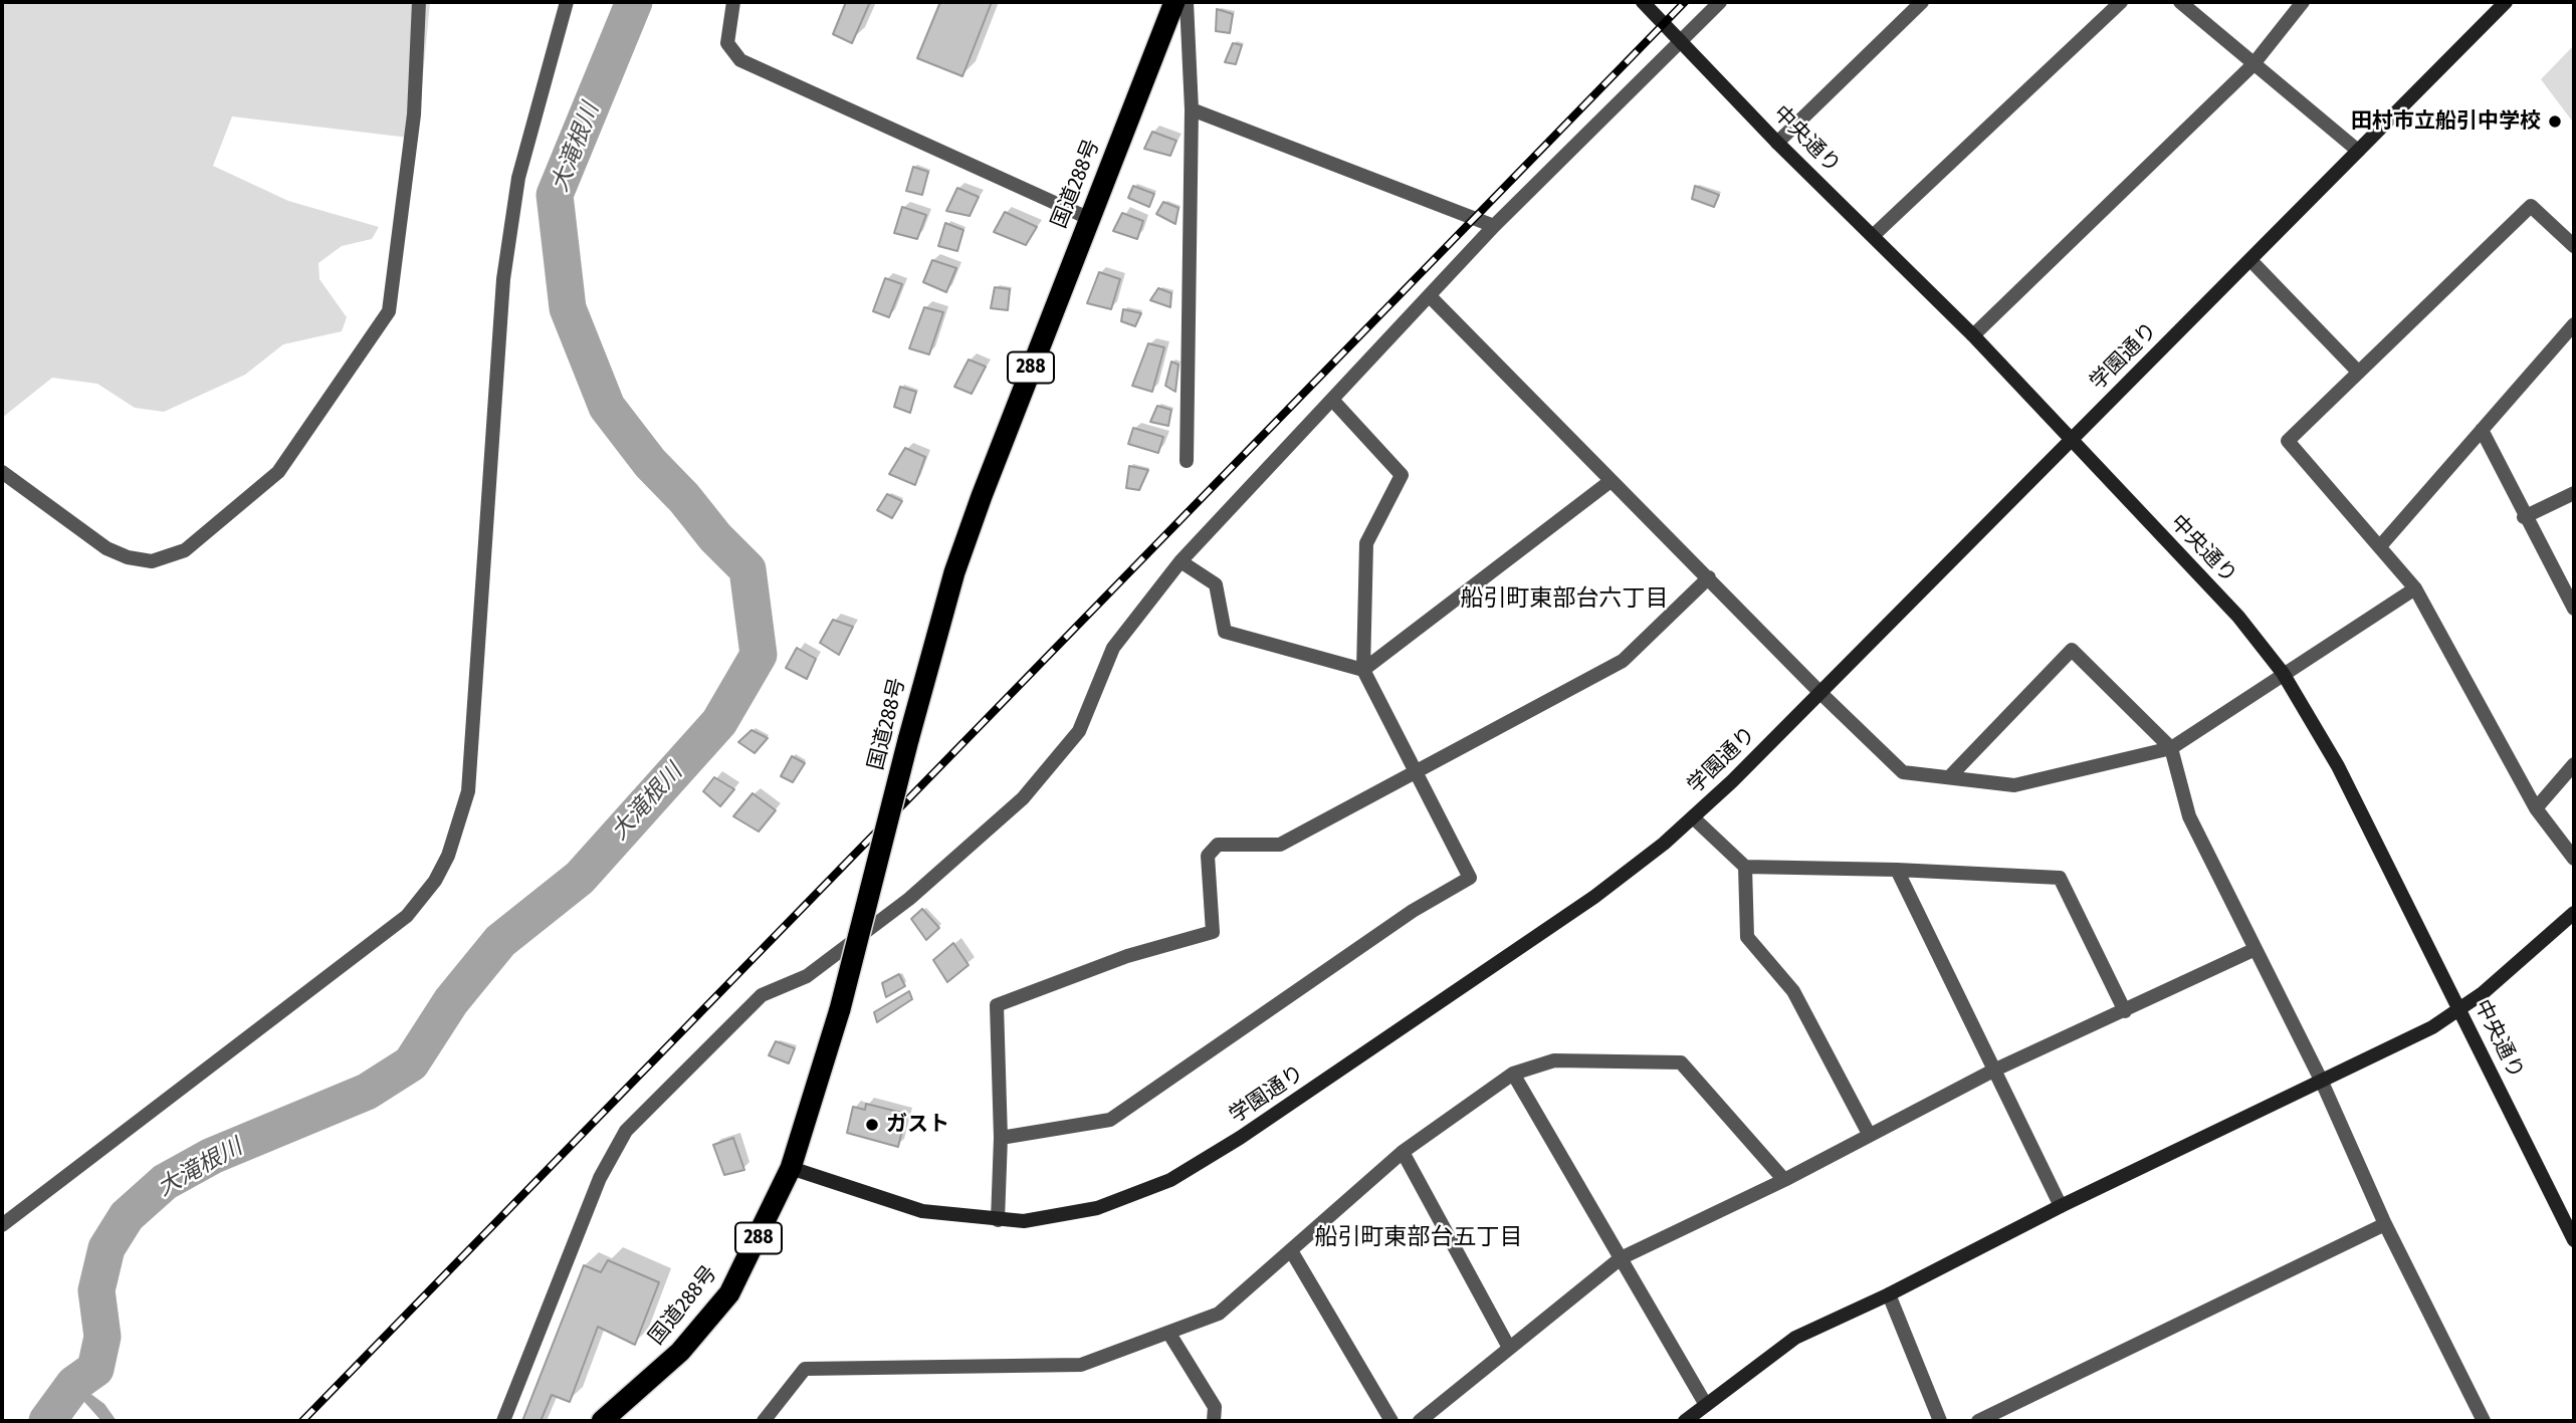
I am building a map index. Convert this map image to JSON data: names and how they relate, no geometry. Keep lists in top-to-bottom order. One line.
{"streets":{"highway":["国道288号","288"],"street":["中央通り","学園通り"]},"crossings":[["中央通り","学園通り"],["国道288号","学園通り"]],"districts":["船引町東部台六丁目","船引町東部台五丁目"],"water":["大滝根川"],"places":["田村市立船引中学校","ガスト"]}
